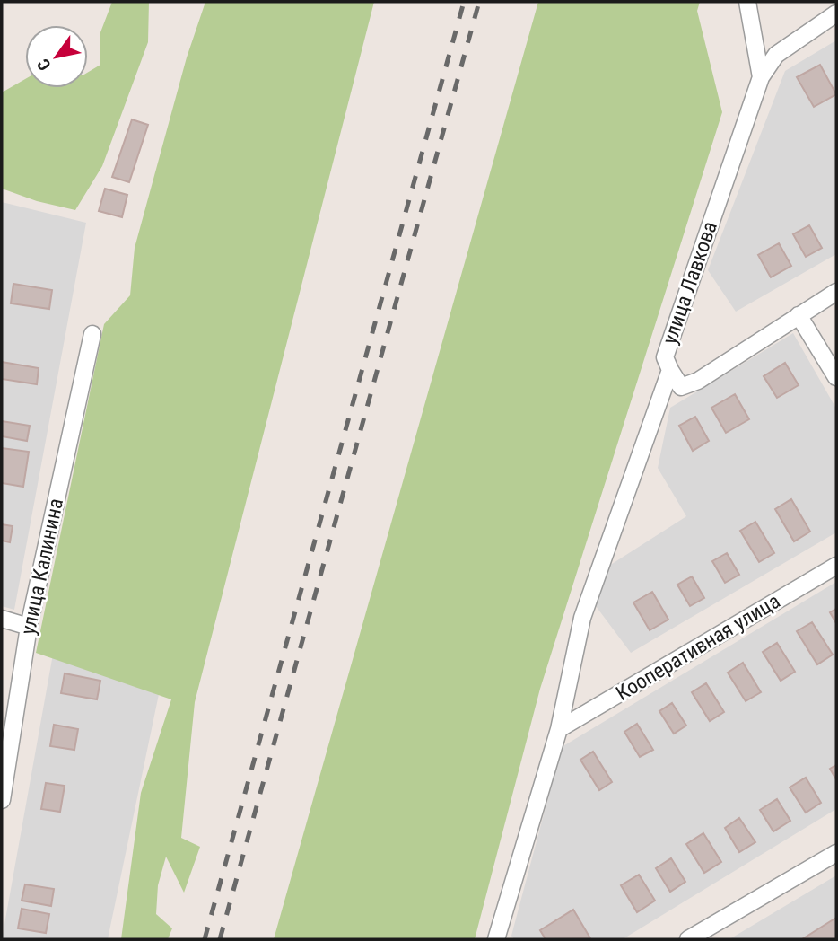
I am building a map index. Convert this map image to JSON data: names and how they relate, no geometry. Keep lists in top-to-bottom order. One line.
{"streets":{"street":["улица Лавкова","улица Калинина","Кооперативная улица"]},"crossings":[["улица Лавкова","Кооперативная улица"]],"north":"bottom left"}
